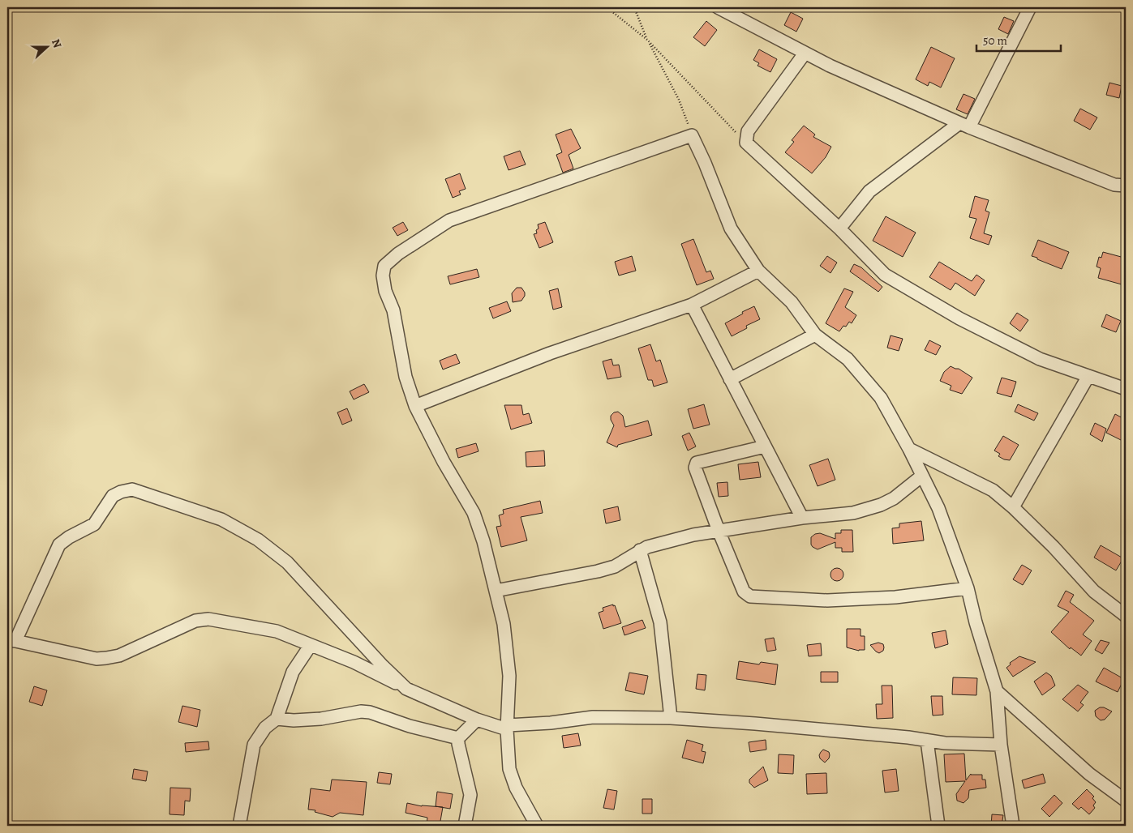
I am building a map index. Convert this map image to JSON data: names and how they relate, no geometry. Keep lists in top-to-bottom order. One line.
{"scale_bar":"50 m","north":"right"}
